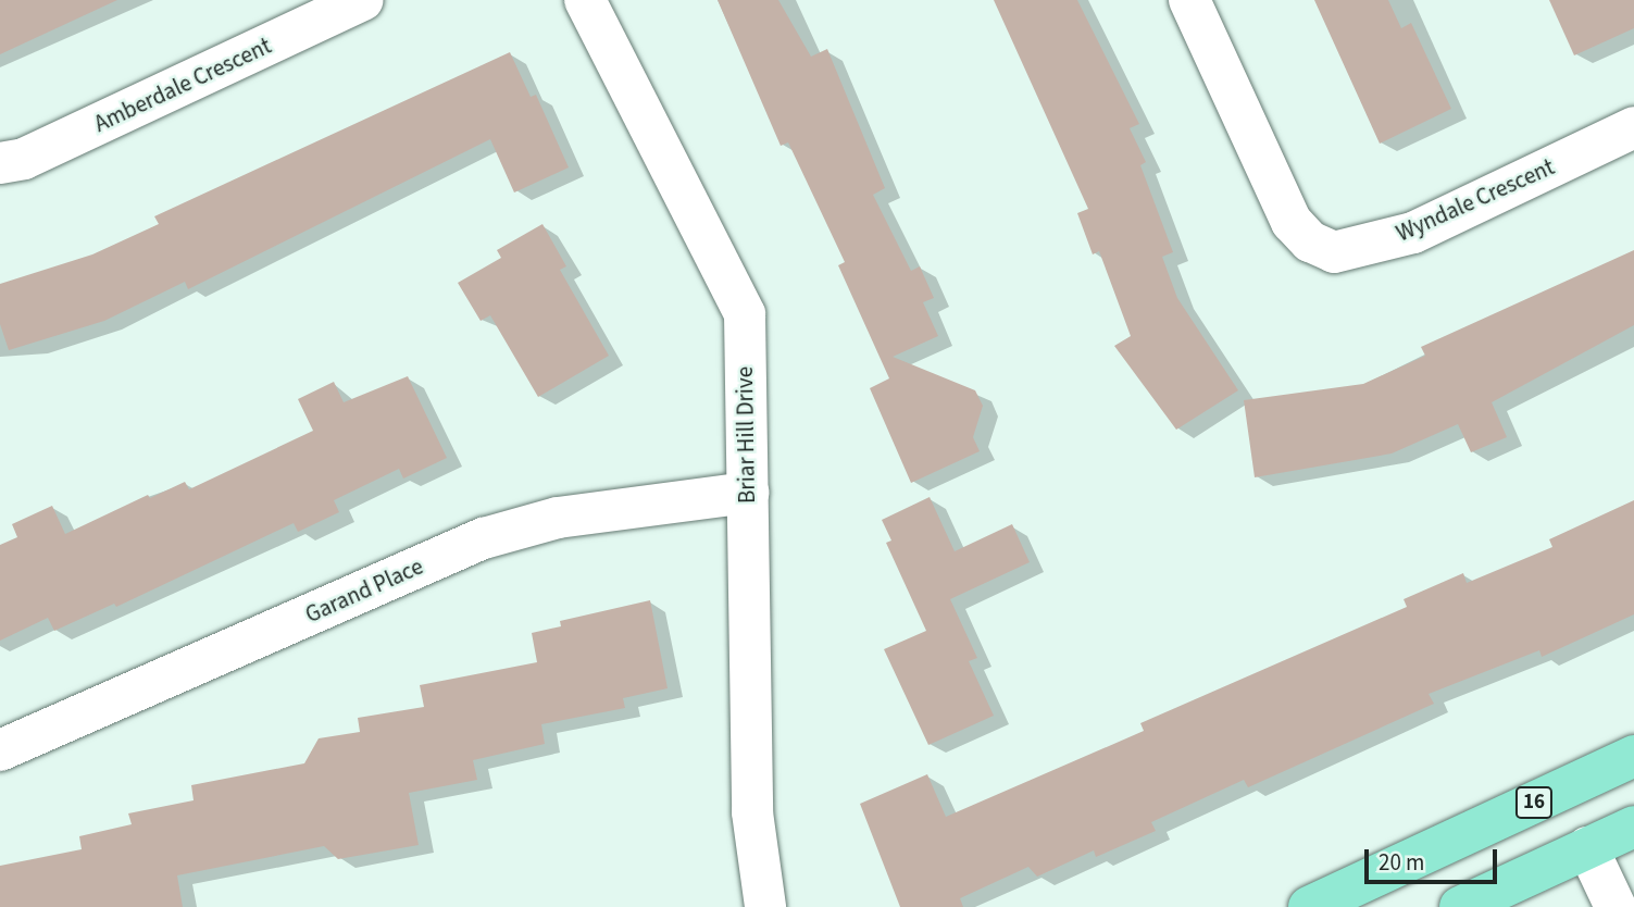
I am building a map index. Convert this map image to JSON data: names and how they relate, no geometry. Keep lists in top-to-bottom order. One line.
{"streets":{"main road":["16"],"street":["Amberdale Crescent","Wyndale Crescent","Briar Hill Drive","Garand Place"]},"crossings":[["Briar Hill Drive","Garand Place"]],"scale_bar":"20 m"}
